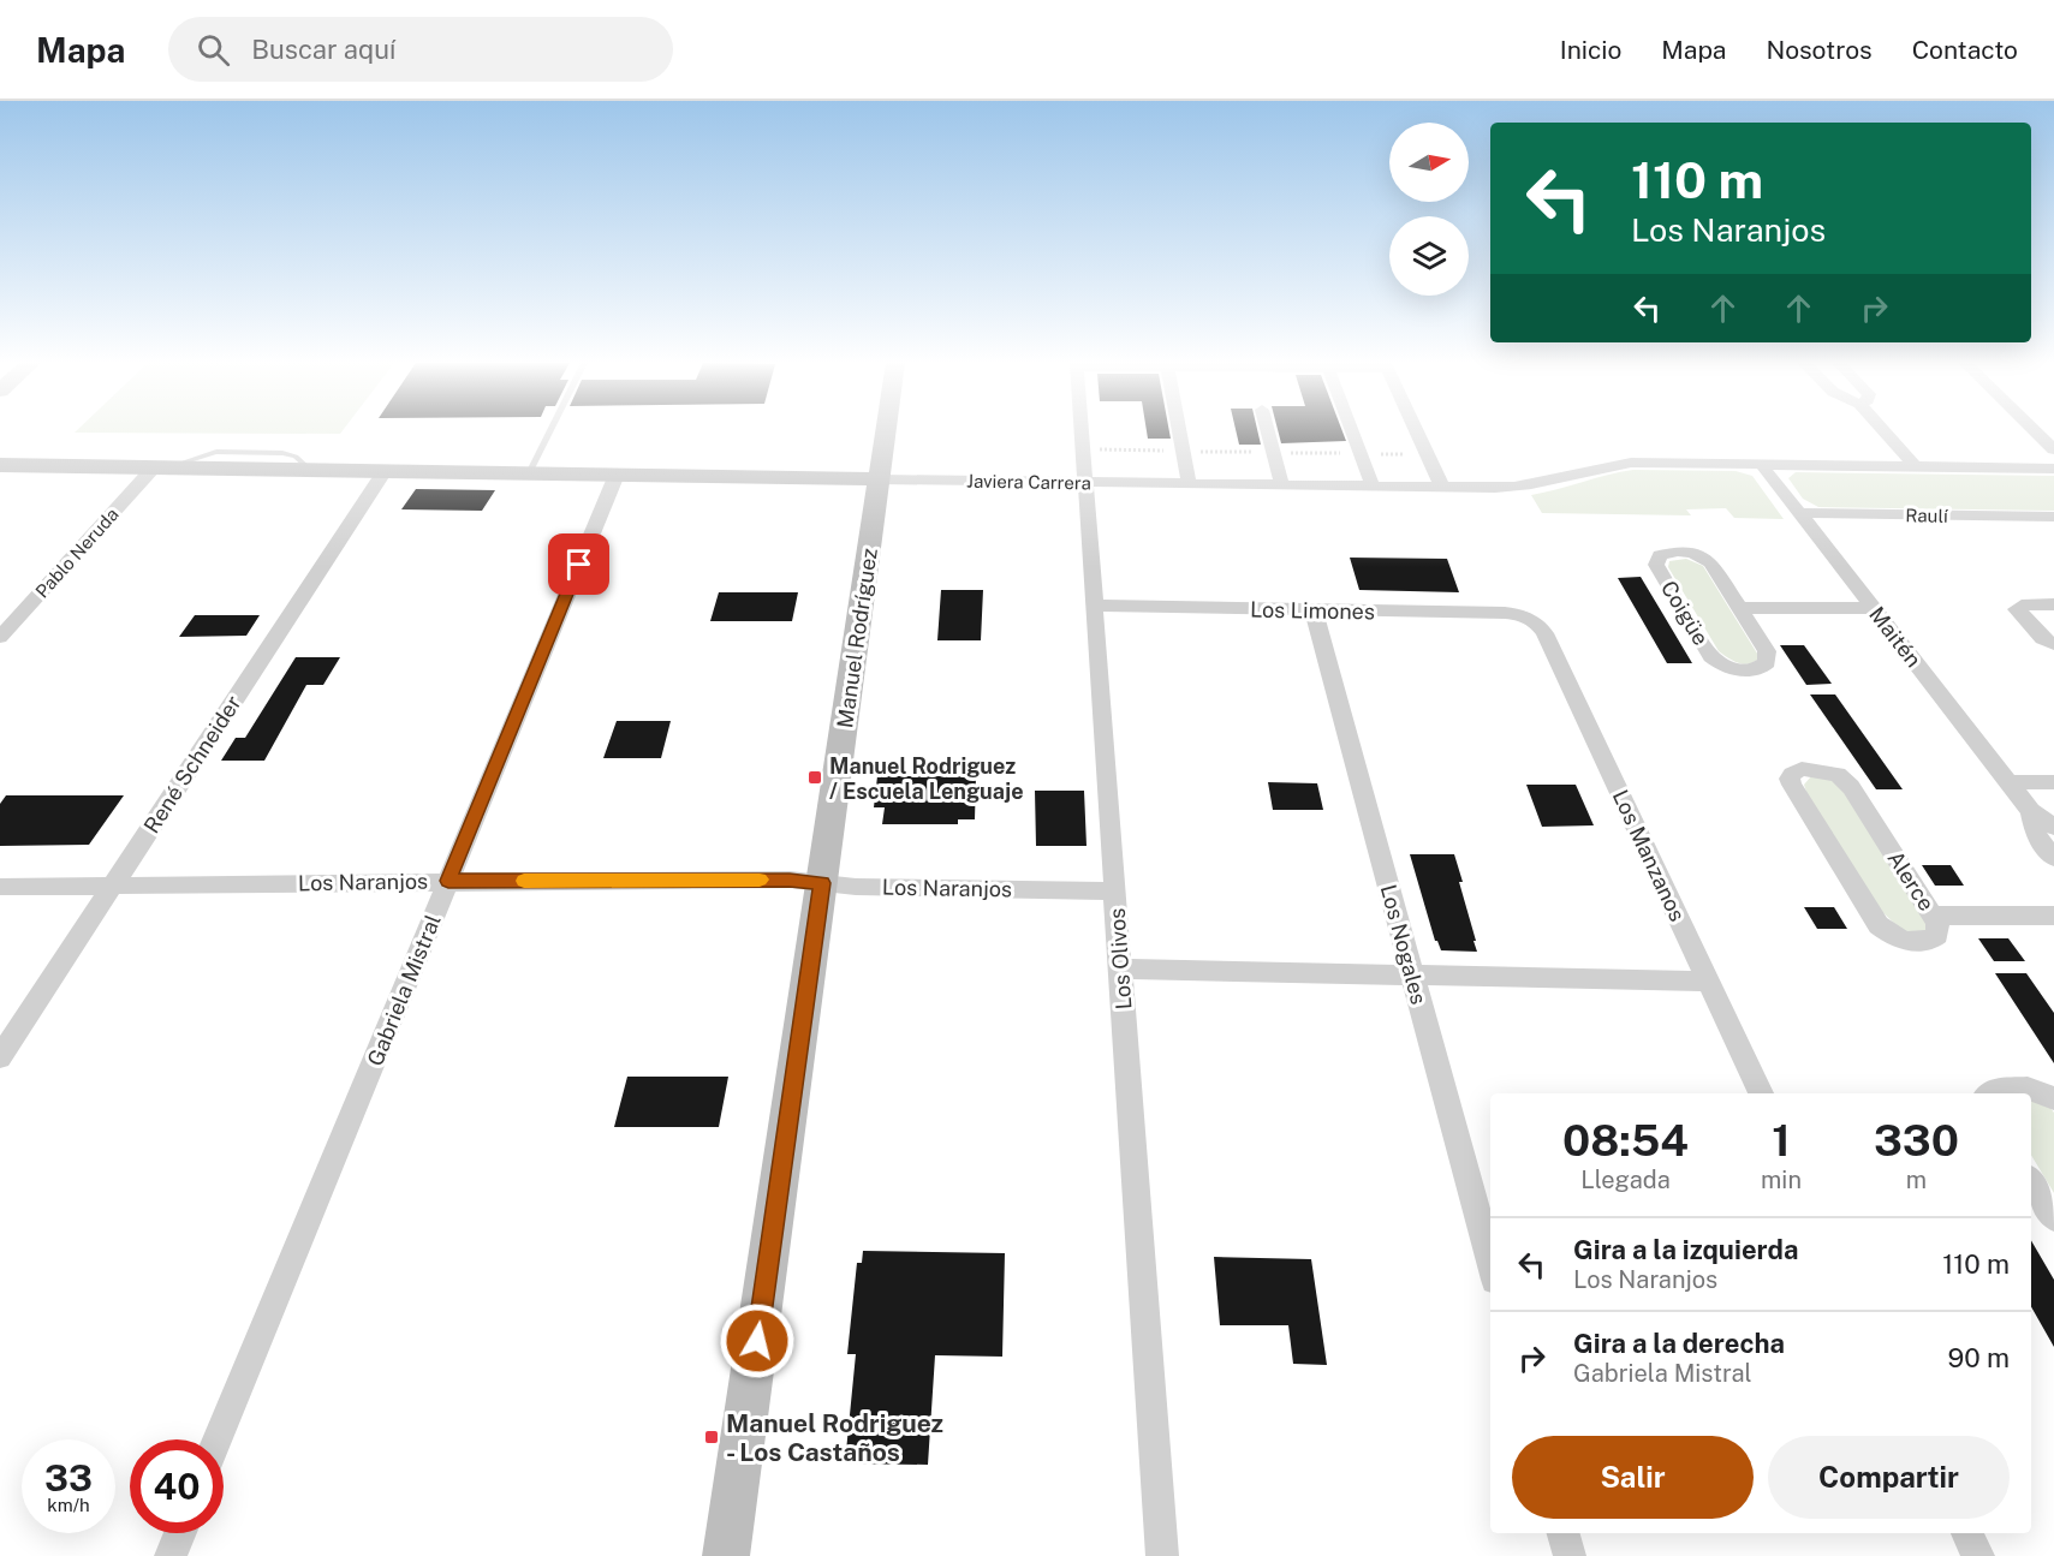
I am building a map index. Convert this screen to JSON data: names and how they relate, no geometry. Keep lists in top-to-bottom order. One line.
{"streets":{"street":["Javiera Carrera","Raulí","Pablo Neruda","Los Limones","Coigüe","Maitén","Manuel Rodríguez","René Schneider","Los Manzanos","Alerce","Los Naranjos","Los Nogales","Los Olivos","Gabriela Mistral"]},"crossings":[["Javiera Carrera","Pablo Neruda"],["Javiera Carrera","Maitén"],["Javiera Carrera","Manuel Rodríguez"],["Javiera Carrera","René Schneider"],["Javiera Carrera","Los Olivos"],["Javiera Carrera","Gabriela Mistral"],["Raulí","Maitén"],["Los Limones","Los Manzanos"],["Los Limones","Los Nogales"],["Los Limones","Los Olivos"],["Manuel Rodríguez","Los Naranjos"],["René Schneider","Los Naranjos"],["Los Naranjos","Los Olivos"],["Los Naranjos","Gabriela Mistral"]],"places":{"transit":["Manuel Rodriguez / Escuela Lenguaje","Manuel Rodriguez - Los Castaños"]},"north":"right","page":{"header":"Mapa","search":"Buscar aquí","nav":["Inicio","Mapa","Nosotros","Contacto"],"turn":["110 m","Los Naranjos"],"eta":["08:54","Llegada","1","min","330","m"],"list":[{"name":"Gira a la izquierda","note":"Los Naranjos","value":"110 m"},{"name":"Gira a la derecha","note":"Gabriela Mistral","value":"90 m"}],"buttons":["Salir","Compartir"],"speed":"33 km/h","limit":"40"}}
